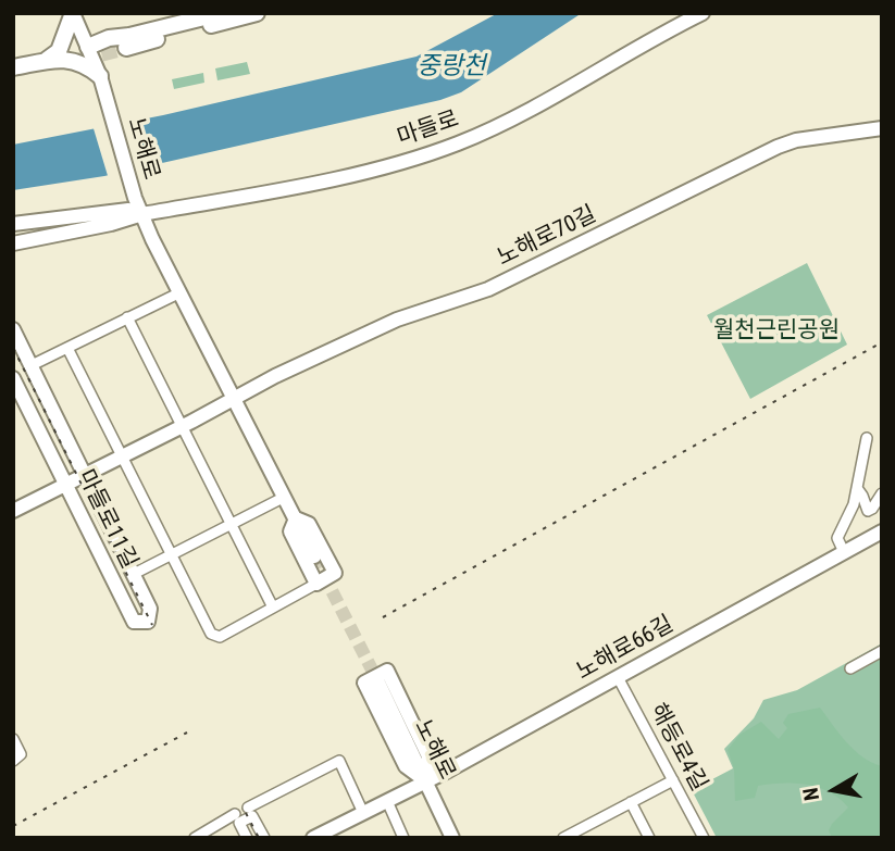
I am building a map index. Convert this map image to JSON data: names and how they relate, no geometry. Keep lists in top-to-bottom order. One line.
{"streets":{"main road":["마들로","노해로","노해로70길","마들로11길","노해로66길"],"street":["해등로4길"]},"crossings":[["마들로","노해로"],["노해로","노해로70길"],["노해로","마들로11길"],["노해로","노해로66길"],["노해로70길","마들로11길"],["노해로66길","해등로4길"]],"water":["중랑천"],"parks":["월천근린공원"],"north":"left"}
